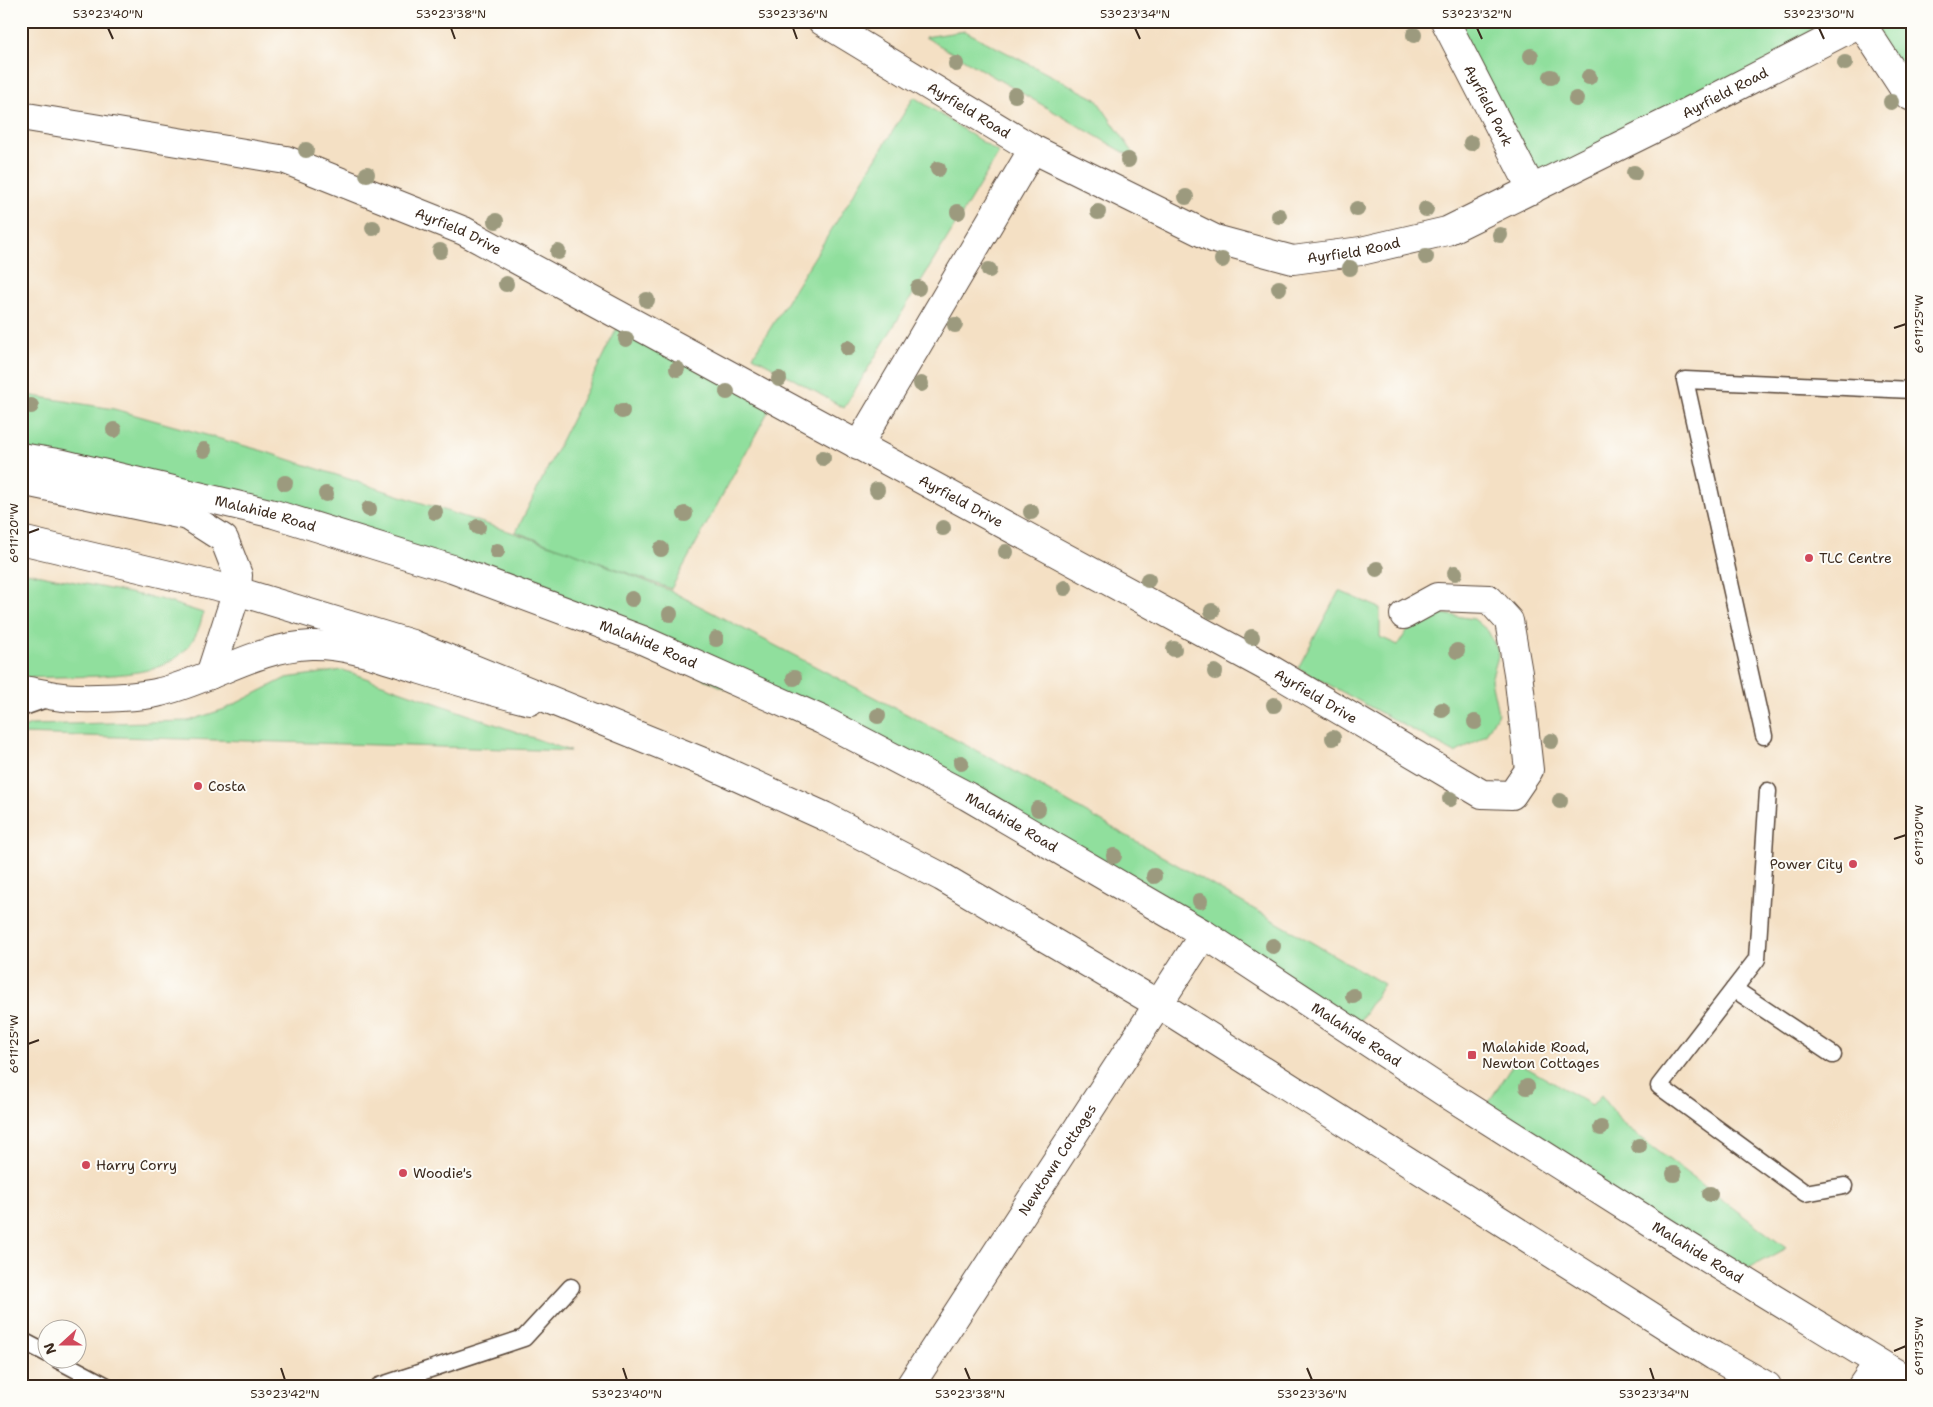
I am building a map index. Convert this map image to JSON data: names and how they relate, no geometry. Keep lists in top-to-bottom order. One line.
{"streets":{"street":["Ayrfield Road","Ayrfield Park","Ayrfield Drive","Malahide Road","Newtown Cottages"]},"crossings":[["Ayrfield Road","Ayrfield Park"],["Malahide Road","Newtown Cottages"]],"places":{"other":["TLC Centre","Costa","Power City","Harry Corry","Woodie's"],"transit":["Malahide Road, Newton Cottages"]},"north":"left","coordinates":["53°23'40\"N","53°23'38\"N","53°23'36\"N","53°23'34\"N","53°23'32\"N","53°23'30\"N","6°11'25\"W","6°11'20\"W","6°11'30\"W","6°11'35\"W","53°23'42\"N"]}
